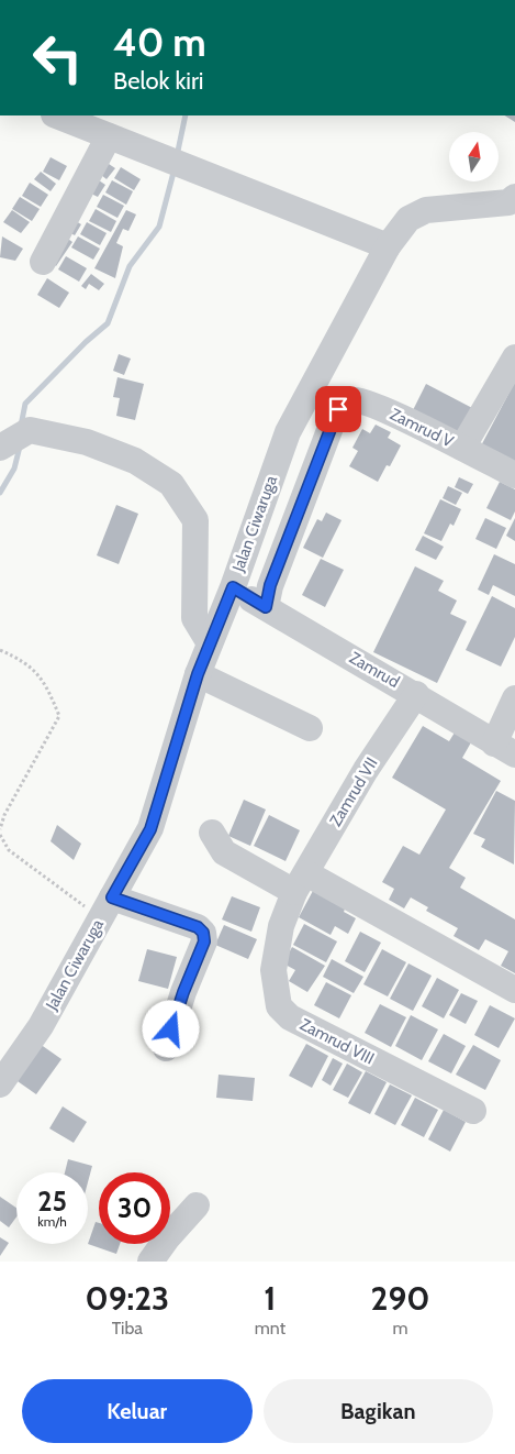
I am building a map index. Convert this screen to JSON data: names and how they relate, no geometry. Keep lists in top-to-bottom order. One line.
{"streets":{"street":["Zamrud V","Jalan Ciwaruga","Zamrud","Zamrud VII","Zamrud VIII"]},"crossings":[["Zamrud V","Zamrud"],["Jalan Ciwaruga","Zamrud"],["Zamrud","Zamrud VII"],["Zamrud VII","Zamrud VIII"]],"north":"top","page":{"turn":["40 m","Belok kiri"],"speed":"25 km/h","limit":"30","eta":["09:23","Tiba","1","mnt","290","m"],"buttons":["Keluar","Bagikan"]}}
